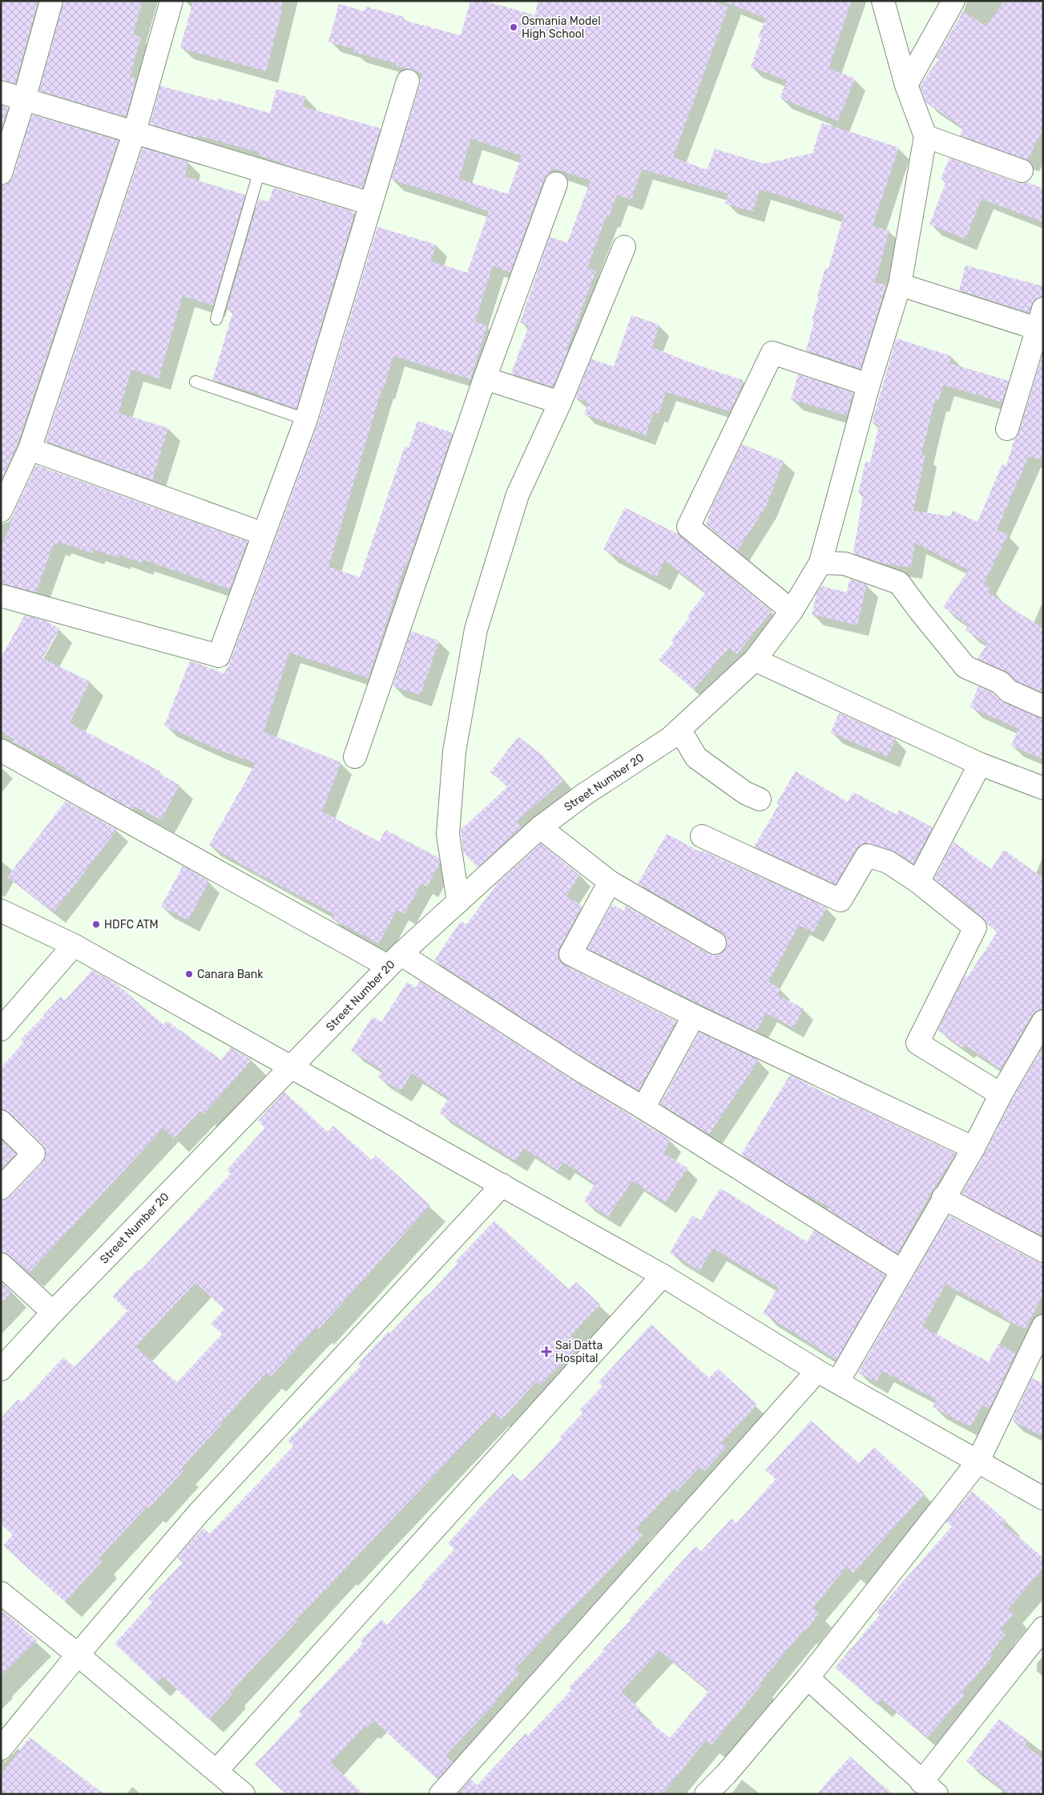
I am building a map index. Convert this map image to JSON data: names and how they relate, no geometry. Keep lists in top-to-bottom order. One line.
{"streets":{"street":["Street Number 20"]},"places":{"other":["Osmania Model High School","HDFC ATM","Canara Bank"],"health":["Sai Datta Hospital"]}}
